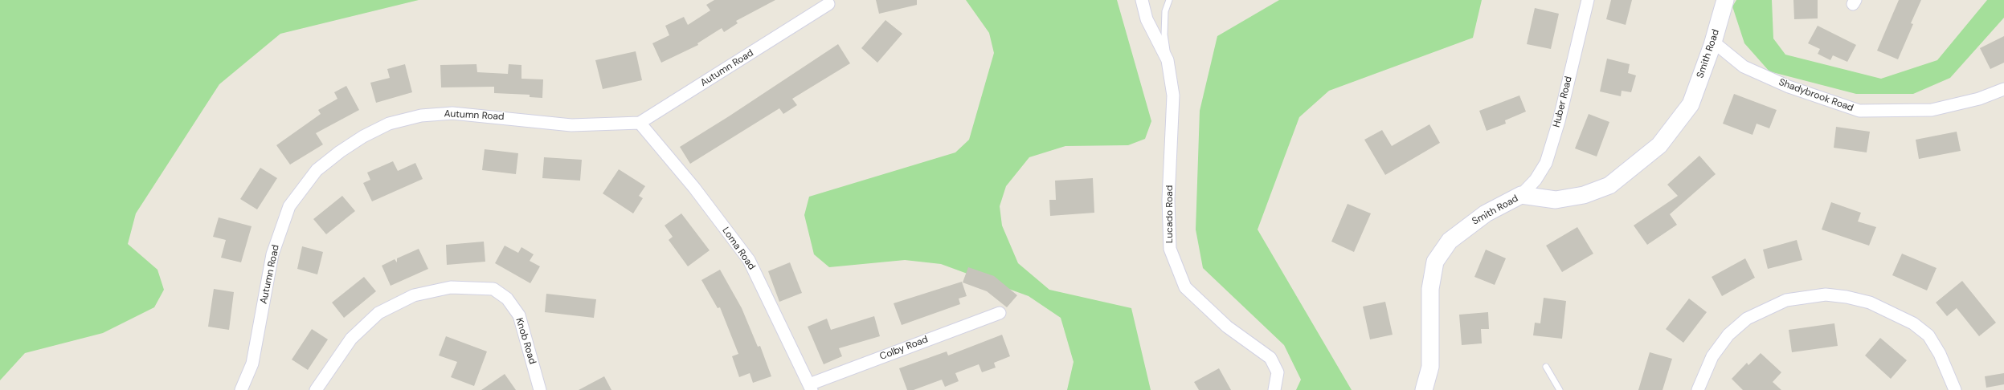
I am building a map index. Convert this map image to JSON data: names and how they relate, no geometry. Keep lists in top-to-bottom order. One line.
{"streets":{"street":["Smith Road","Autumn Road","Shadybrook Road","Huber Road","Lucado Road","Loma Road","Knob Road","Colby Road"]},"crossings":[["Smith Road","Shadybrook Road"],["Smith Road","Huber Road"],["Autumn Road","Loma Road"],["Loma Road","Colby Road"]]}
